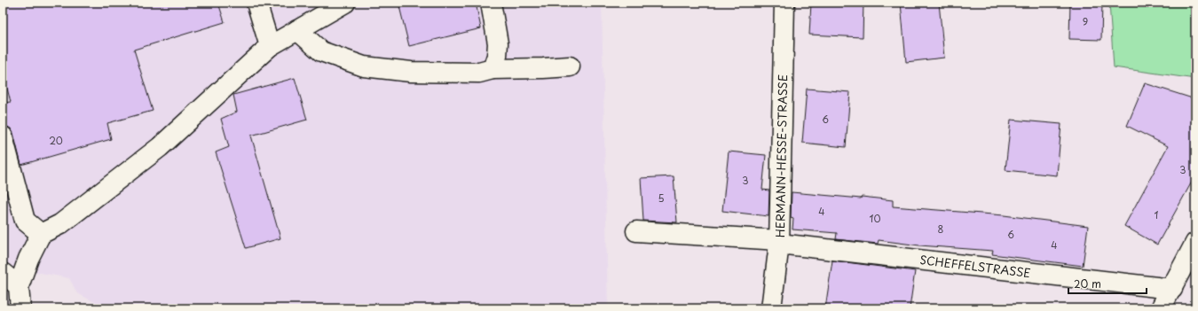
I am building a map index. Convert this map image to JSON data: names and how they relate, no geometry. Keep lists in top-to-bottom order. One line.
{"streets":{"street":["HERMANN-HESSE-STRASSE","SCHEFFELSTRASSE"]},"crossings":[["HERMANN-HESSE-STRASSE","SCHEFFELSTRASSE"]],"house_numbers":["9","6","20","3","3","5","4","1","10","8","6","4"],"scale_bar":"20 m"}
